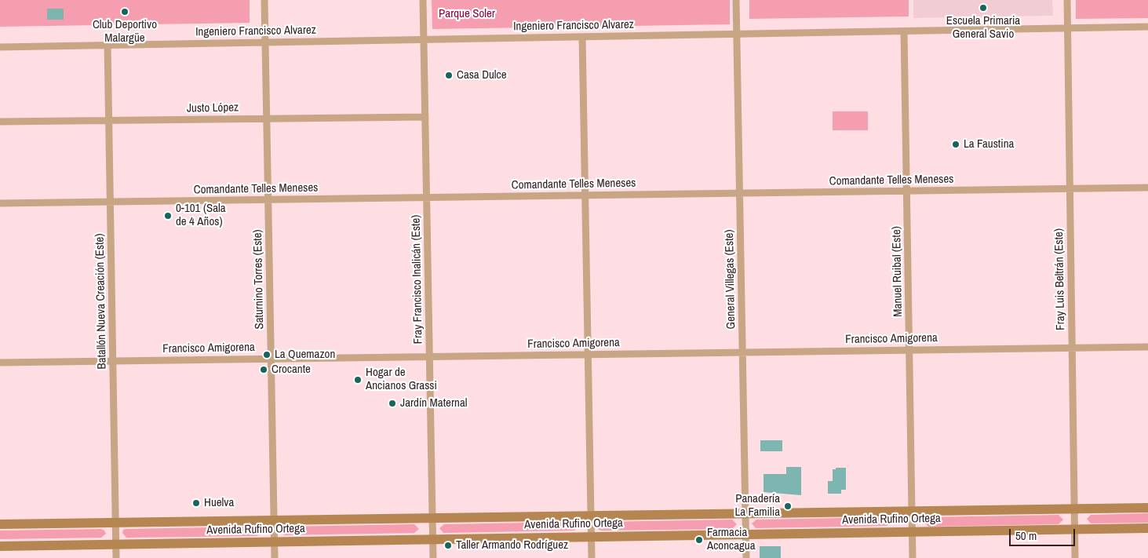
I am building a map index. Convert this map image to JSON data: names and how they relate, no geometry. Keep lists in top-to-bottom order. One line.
{"streets":{"main road":["Avenida Rufino Ortega"],"street":["Ingeniero Francisco Alvarez","Justo López","Comandante Telles Meneses","Manuel Ruibal (Este)","Saturnino Torres (Este)","Fray Francisco Inalicán (Este)","General Villegas (Este)","Fray Luis Beltrán (Este)","Batallón Nueva Creación (Este)","Francisco Amigorena"]},"crossings":[["Ingeniero Francisco Alvarez","Manuel Ruibal (Este)"],["Ingeniero Francisco Alvarez","Saturnino Torres (Este)"],["Ingeniero Francisco Alvarez","Fray Francisco Inalicán (Este)"],["Ingeniero Francisco Alvarez","General Villegas (Este)"],["Ingeniero Francisco Alvarez","Fray Luis Beltrán (Este)"],["Ingeniero Francisco Alvarez","Batallón Nueva Creación (Este)"],["Justo López","Saturnino Torres (Este)"],["Justo López","Fray Francisco Inalicán (Este)"],["Justo López","Batallón Nueva Creación (Este)"],["Comandante Telles Meneses","Manuel Ruibal (Este)"],["Comandante Telles Meneses","Saturnino Torres (Este)"],["Comandante Telles Meneses","Fray Francisco Inalicán (Este)"],["Comandante Telles Meneses","General Villegas (Este)"],["Comandante Telles Meneses","Fray Luis Beltrán (Este)"],["Comandante Telles Meneses","Batallón Nueva Creación (Este)"],["Manuel Ruibal (Este)","Francisco Amigorena"],["Manuel Ruibal (Este)","Avenida Rufino Ortega"],["Saturnino Torres (Este)","Francisco Amigorena"],["Saturnino Torres (Este)","Avenida Rufino Ortega"],["Fray Francisco Inalicán (Este)","Francisco Amigorena"],["Fray Francisco Inalicán (Este)","Avenida Rufino Ortega"],["General Villegas (Este)","Francisco Amigorena"],["General Villegas (Este)","Avenida Rufino Ortega"],["Fray Luis Beltrán (Este)","Francisco Amigorena"],["Fray Luis Beltrán (Este)","Avenida Rufino Ortega"],["Batallón Nueva Creación (Este)","Francisco Amigorena"],["Batallón Nueva Creación (Este)","Avenida Rufino Ortega"]],"parks":["Parque Soler"],"places":["Escuela Primaria General Savio","Club Deportivo Malargüe","Casa Dulce","La Faustina","0-101 (Sala de 4 Años)","La Quemazon","Crocante","Hogar de Ancianos Grassi","Jardín Maternal","Huelva","Panadería La Familia","Farmacia Aconcagua","Taller Armando Rodríguez"],"scale_bar":"50 m"}
